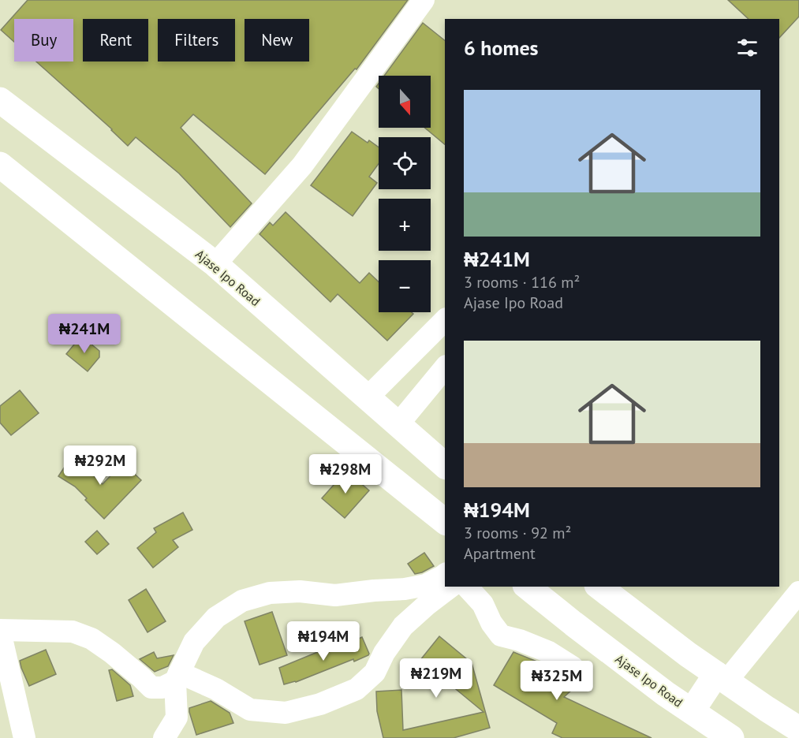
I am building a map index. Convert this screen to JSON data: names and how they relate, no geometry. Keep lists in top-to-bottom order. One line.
{"streets":{"highway":["Ajase Ipo Road"]},"north":"bottom","page":{"chip":["Buy","Rent","Filters","New"],"heading":"6 homes","map_buttons":["+","−"],"list":[{"name":"₦241M","note":"3 rooms · 116 m² · Ajase Ipo Road"},{"name":"₦194M","note":"3 rooms · 92 m² · Apartment"}],"price":["₦241M","₦292M","₦298M","₦194M","₦219M","₦325M"]}}
